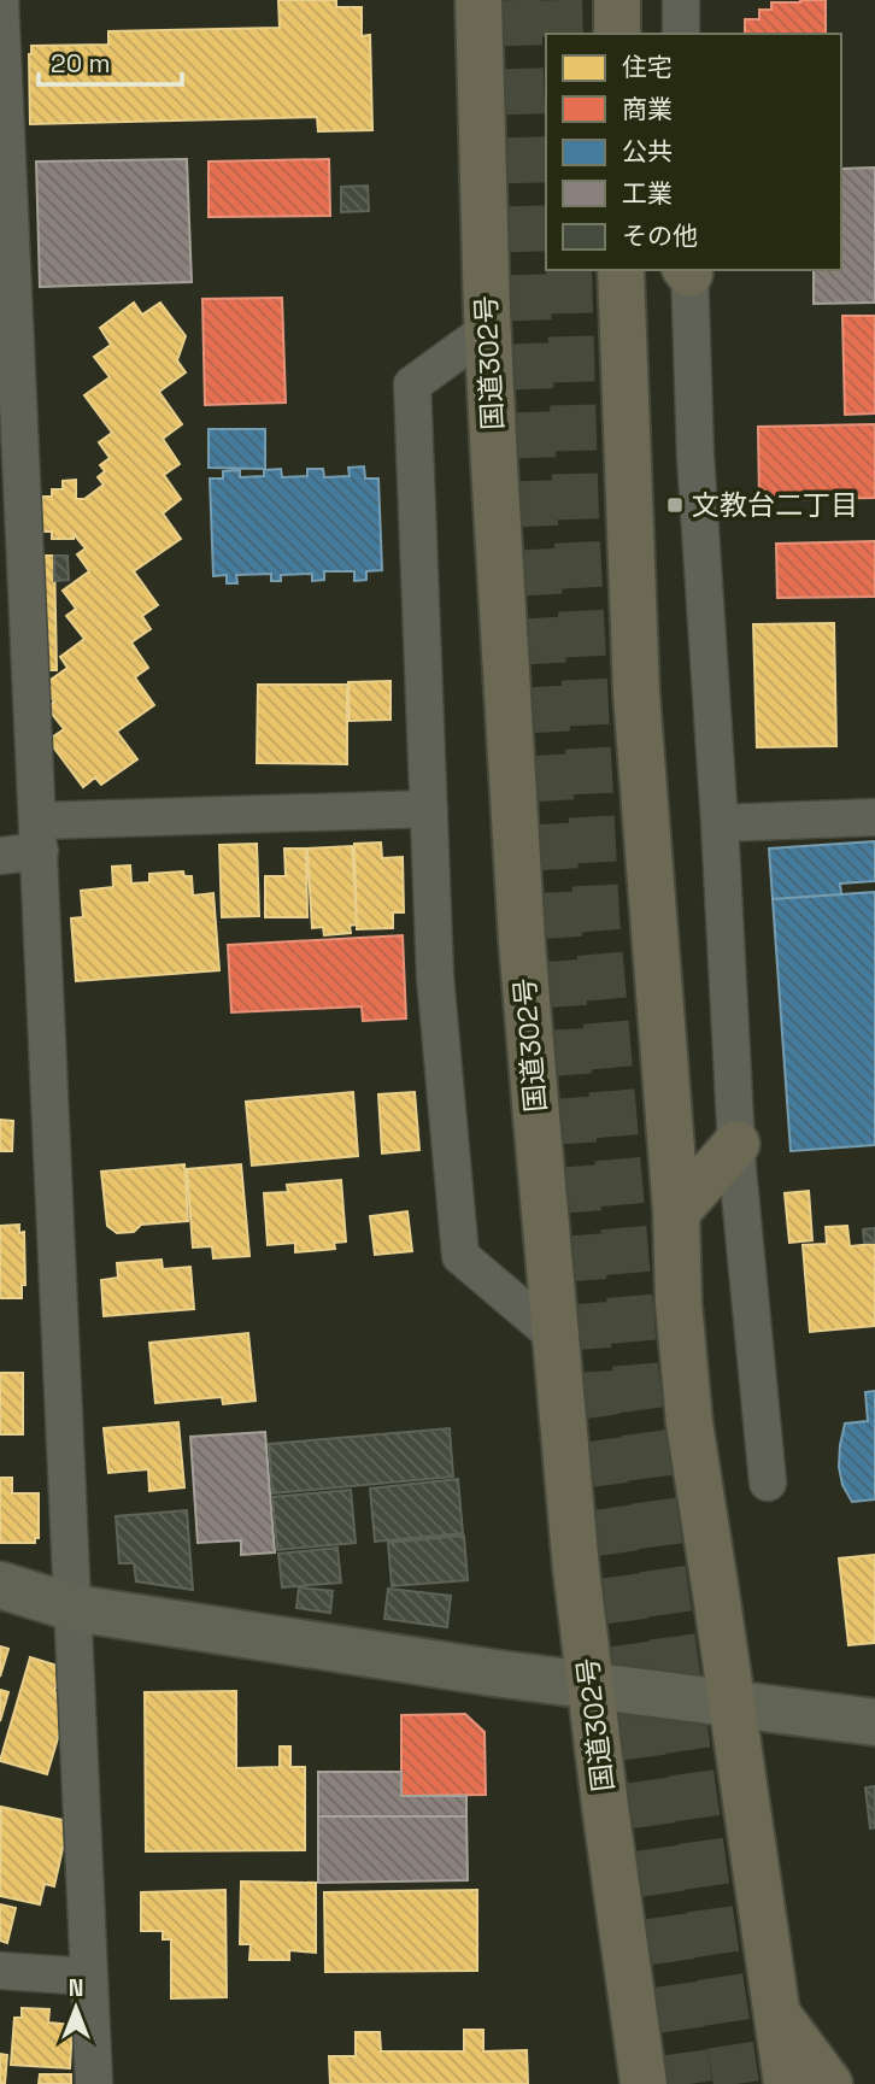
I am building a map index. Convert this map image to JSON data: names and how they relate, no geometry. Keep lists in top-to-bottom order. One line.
{"streets":{"highway":["国道302号"]},"places":{"transit":["文教台二丁目"]},"legend":["住宅","商業","公共","工業","その他"],"scale_bar":"20 m","north":"top"}
